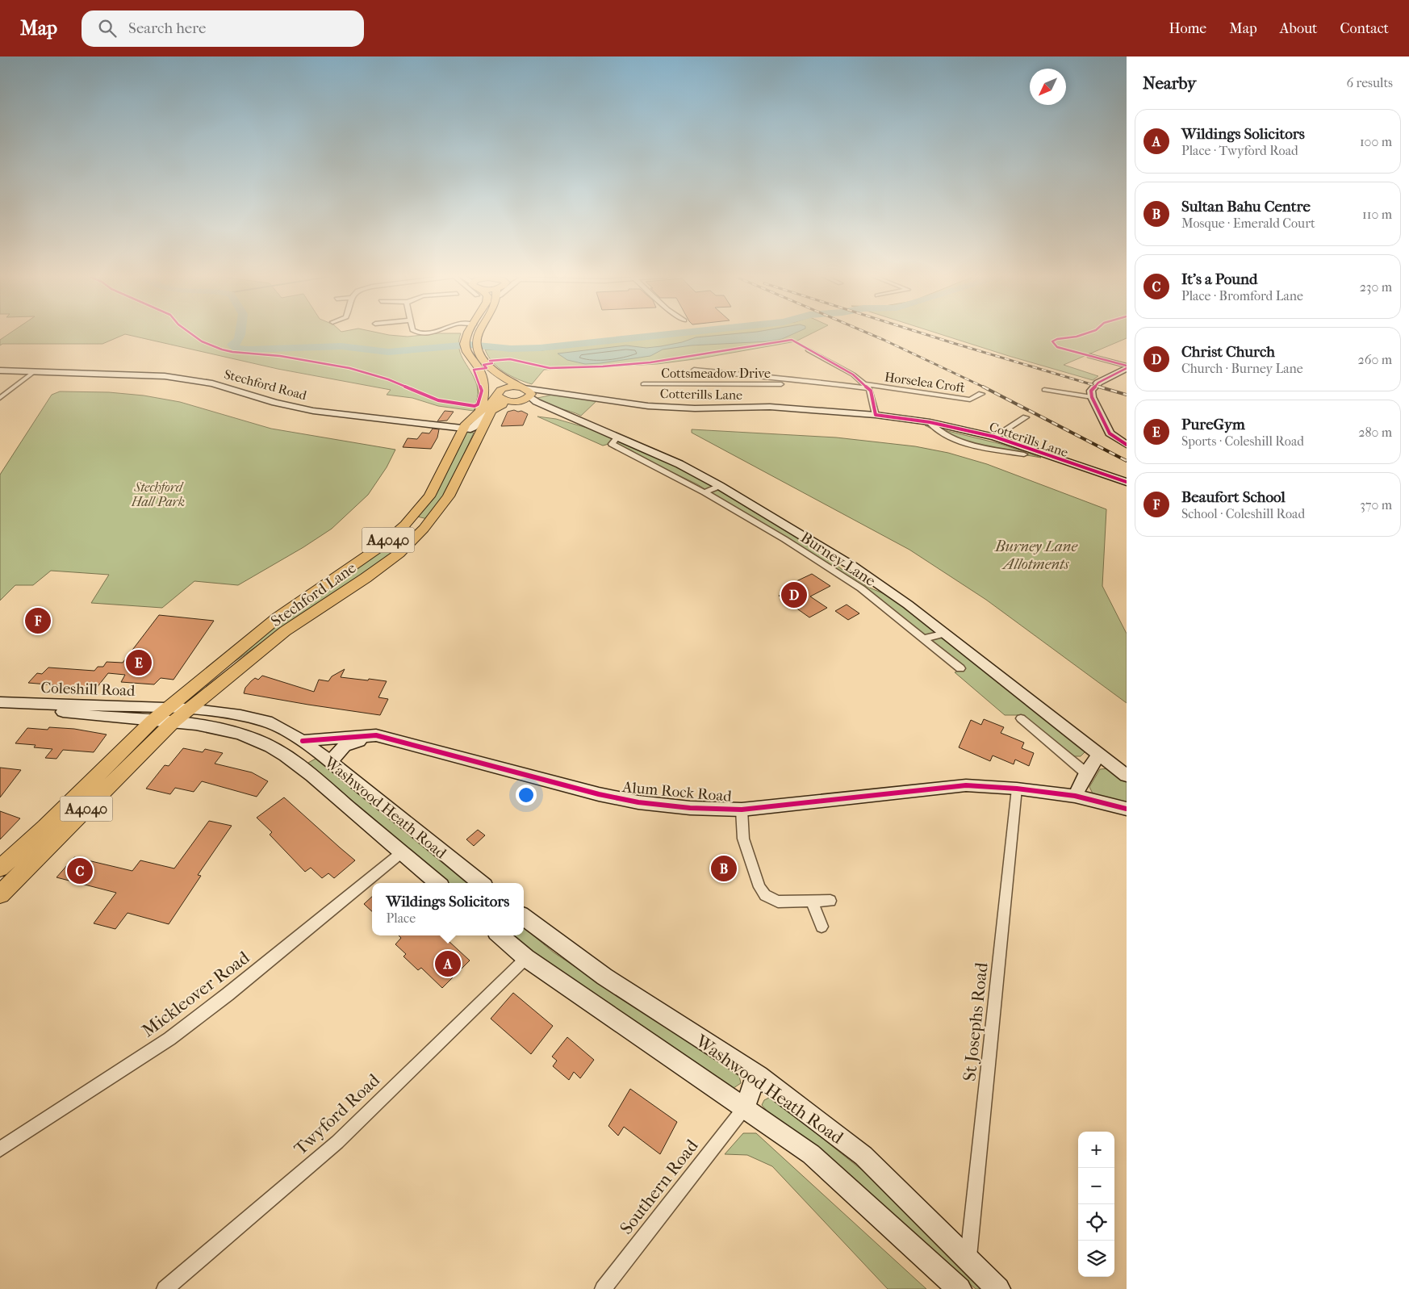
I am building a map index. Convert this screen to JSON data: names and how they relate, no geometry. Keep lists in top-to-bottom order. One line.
{"streets":{"main road":["A4040","Stechford Lane"],"street":["Cottsmeadow Drive","Horselea Croft","Stechford Road","Cotterills Lane","Burney Lane","Coleshill Road","Alum Rock Road","Washwood Heath Road","Mickleover Road","St Josephs Road","Twyford Road","Southern Road"]},"crossings":[["Cottsmeadow Drive","Horselea Croft"],["Stechford Road","Stechford Lane"],["Cotterills Lane","Burney Lane"],["A4040","Stechford Lane"],["A4040","Coleshill Road"],["A4040","Washwood Heath Road"],["Stechford Lane","Coleshill Road"],["Stechford Lane","Washwood Heath Road"],["Coleshill Road","Washwood Heath Road"],["Alum Rock Road","Washwood Heath Road"],["Alum Rock Road","St Josephs Road"],["Washwood Heath Road","Mickleover Road"],["Washwood Heath Road","St Josephs Road"],["Washwood Heath Road","Twyford Road"],["Washwood Heath Road","Southern Road"]],"parks":["Stechford Hall Park","Burney Lane Allotments"],"north":"bottom left","page":{"header":"Map","search":"Search here","nav":["Home","Map","About","Contact"],"heading":["Nearby","6 results"],"list":[{"mark":"A","name":"Wildings Solicitors","note":"Place · Twyford Road","value":"100 m"},{"mark":"B","name":"Sultan Bahu Centre","note":"Mosque · Emerald Court","value":"110 m"},{"mark":"C","name":"It's a Pound","note":"Place · Bromford Lane","value":"230 m"},{"mark":"D","name":"Christ Church","note":"Church · Burney Lane","value":"260 m"},{"mark":"E","name":"PureGym","note":"Sports · Coleshill Road","value":"280 m"},{"mark":"F","name":"Beaufort School","note":"School · Coleshill Road","value":"370 m"}],"pins":["D","F","E","B","C","A"],"popup":["Wildings Solicitors","Place"],"map_buttons":["+","−"]}}
